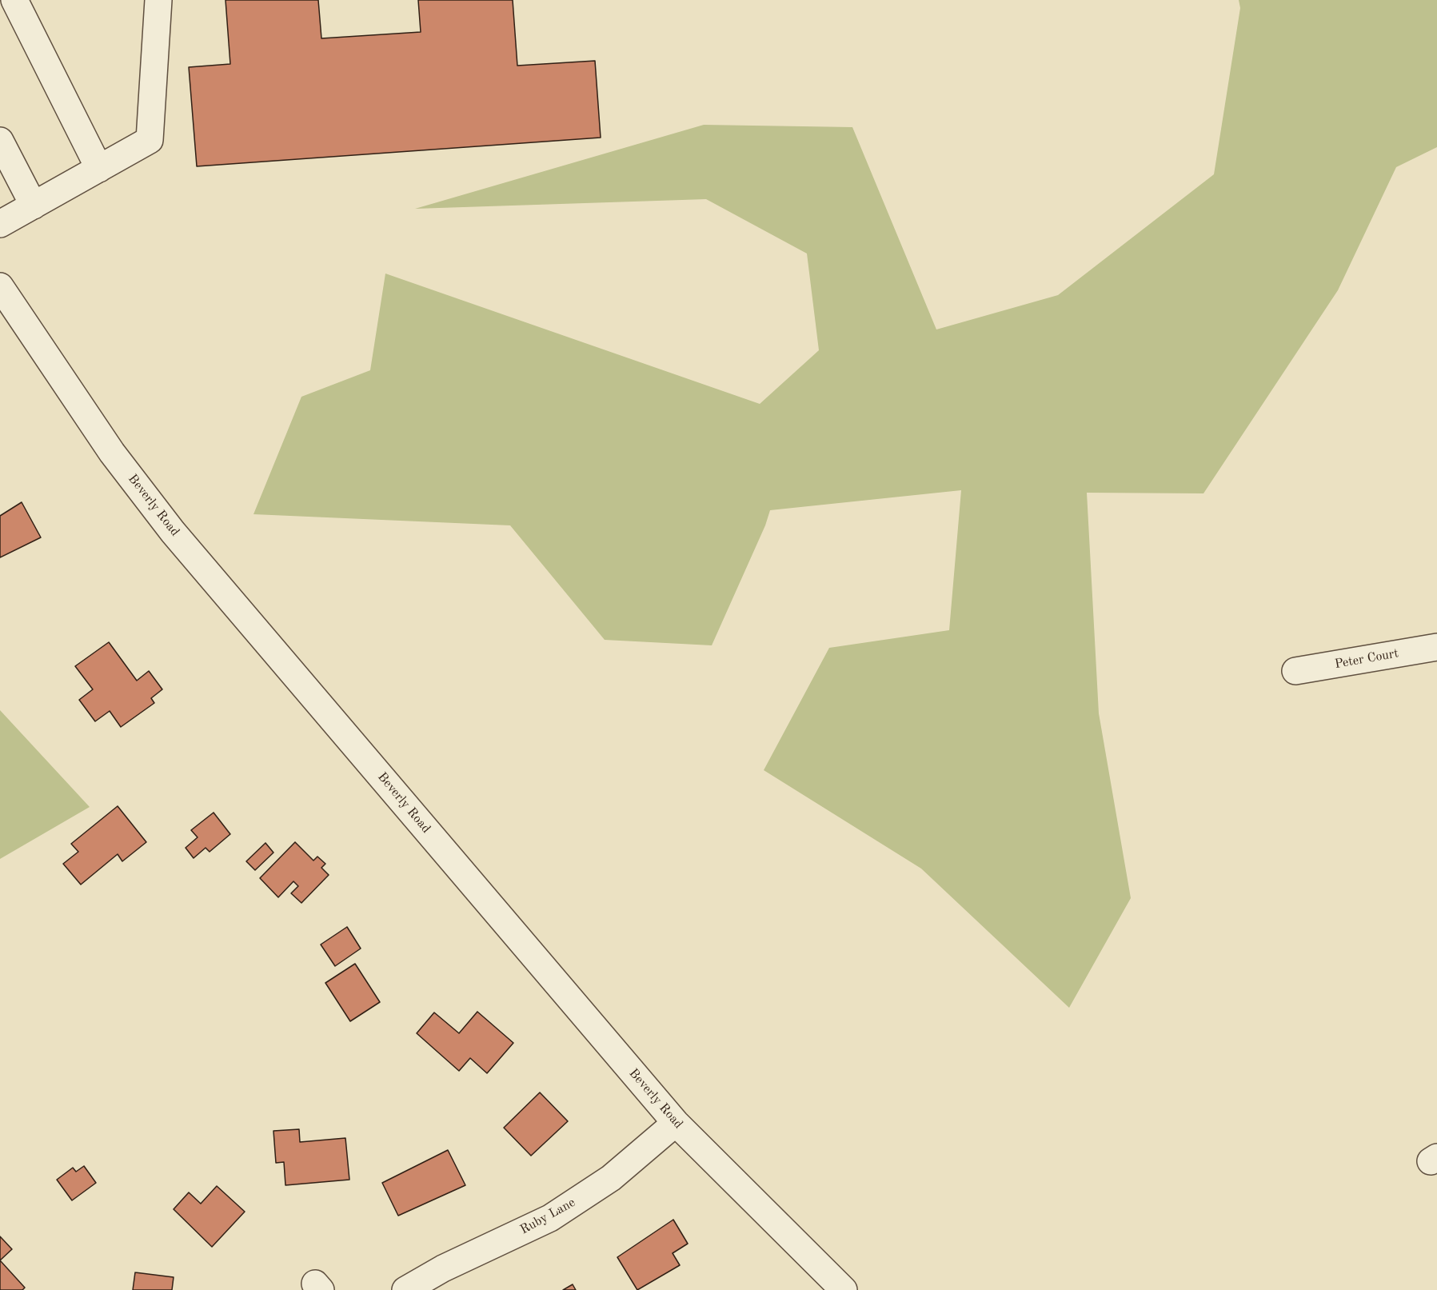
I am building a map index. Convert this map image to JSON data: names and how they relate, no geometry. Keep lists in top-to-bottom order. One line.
{"streets":{"street":["Beverly Road","Peter Court","Ruby Lane"]},"crossings":[["Beverly Road","Ruby Lane"]]}
